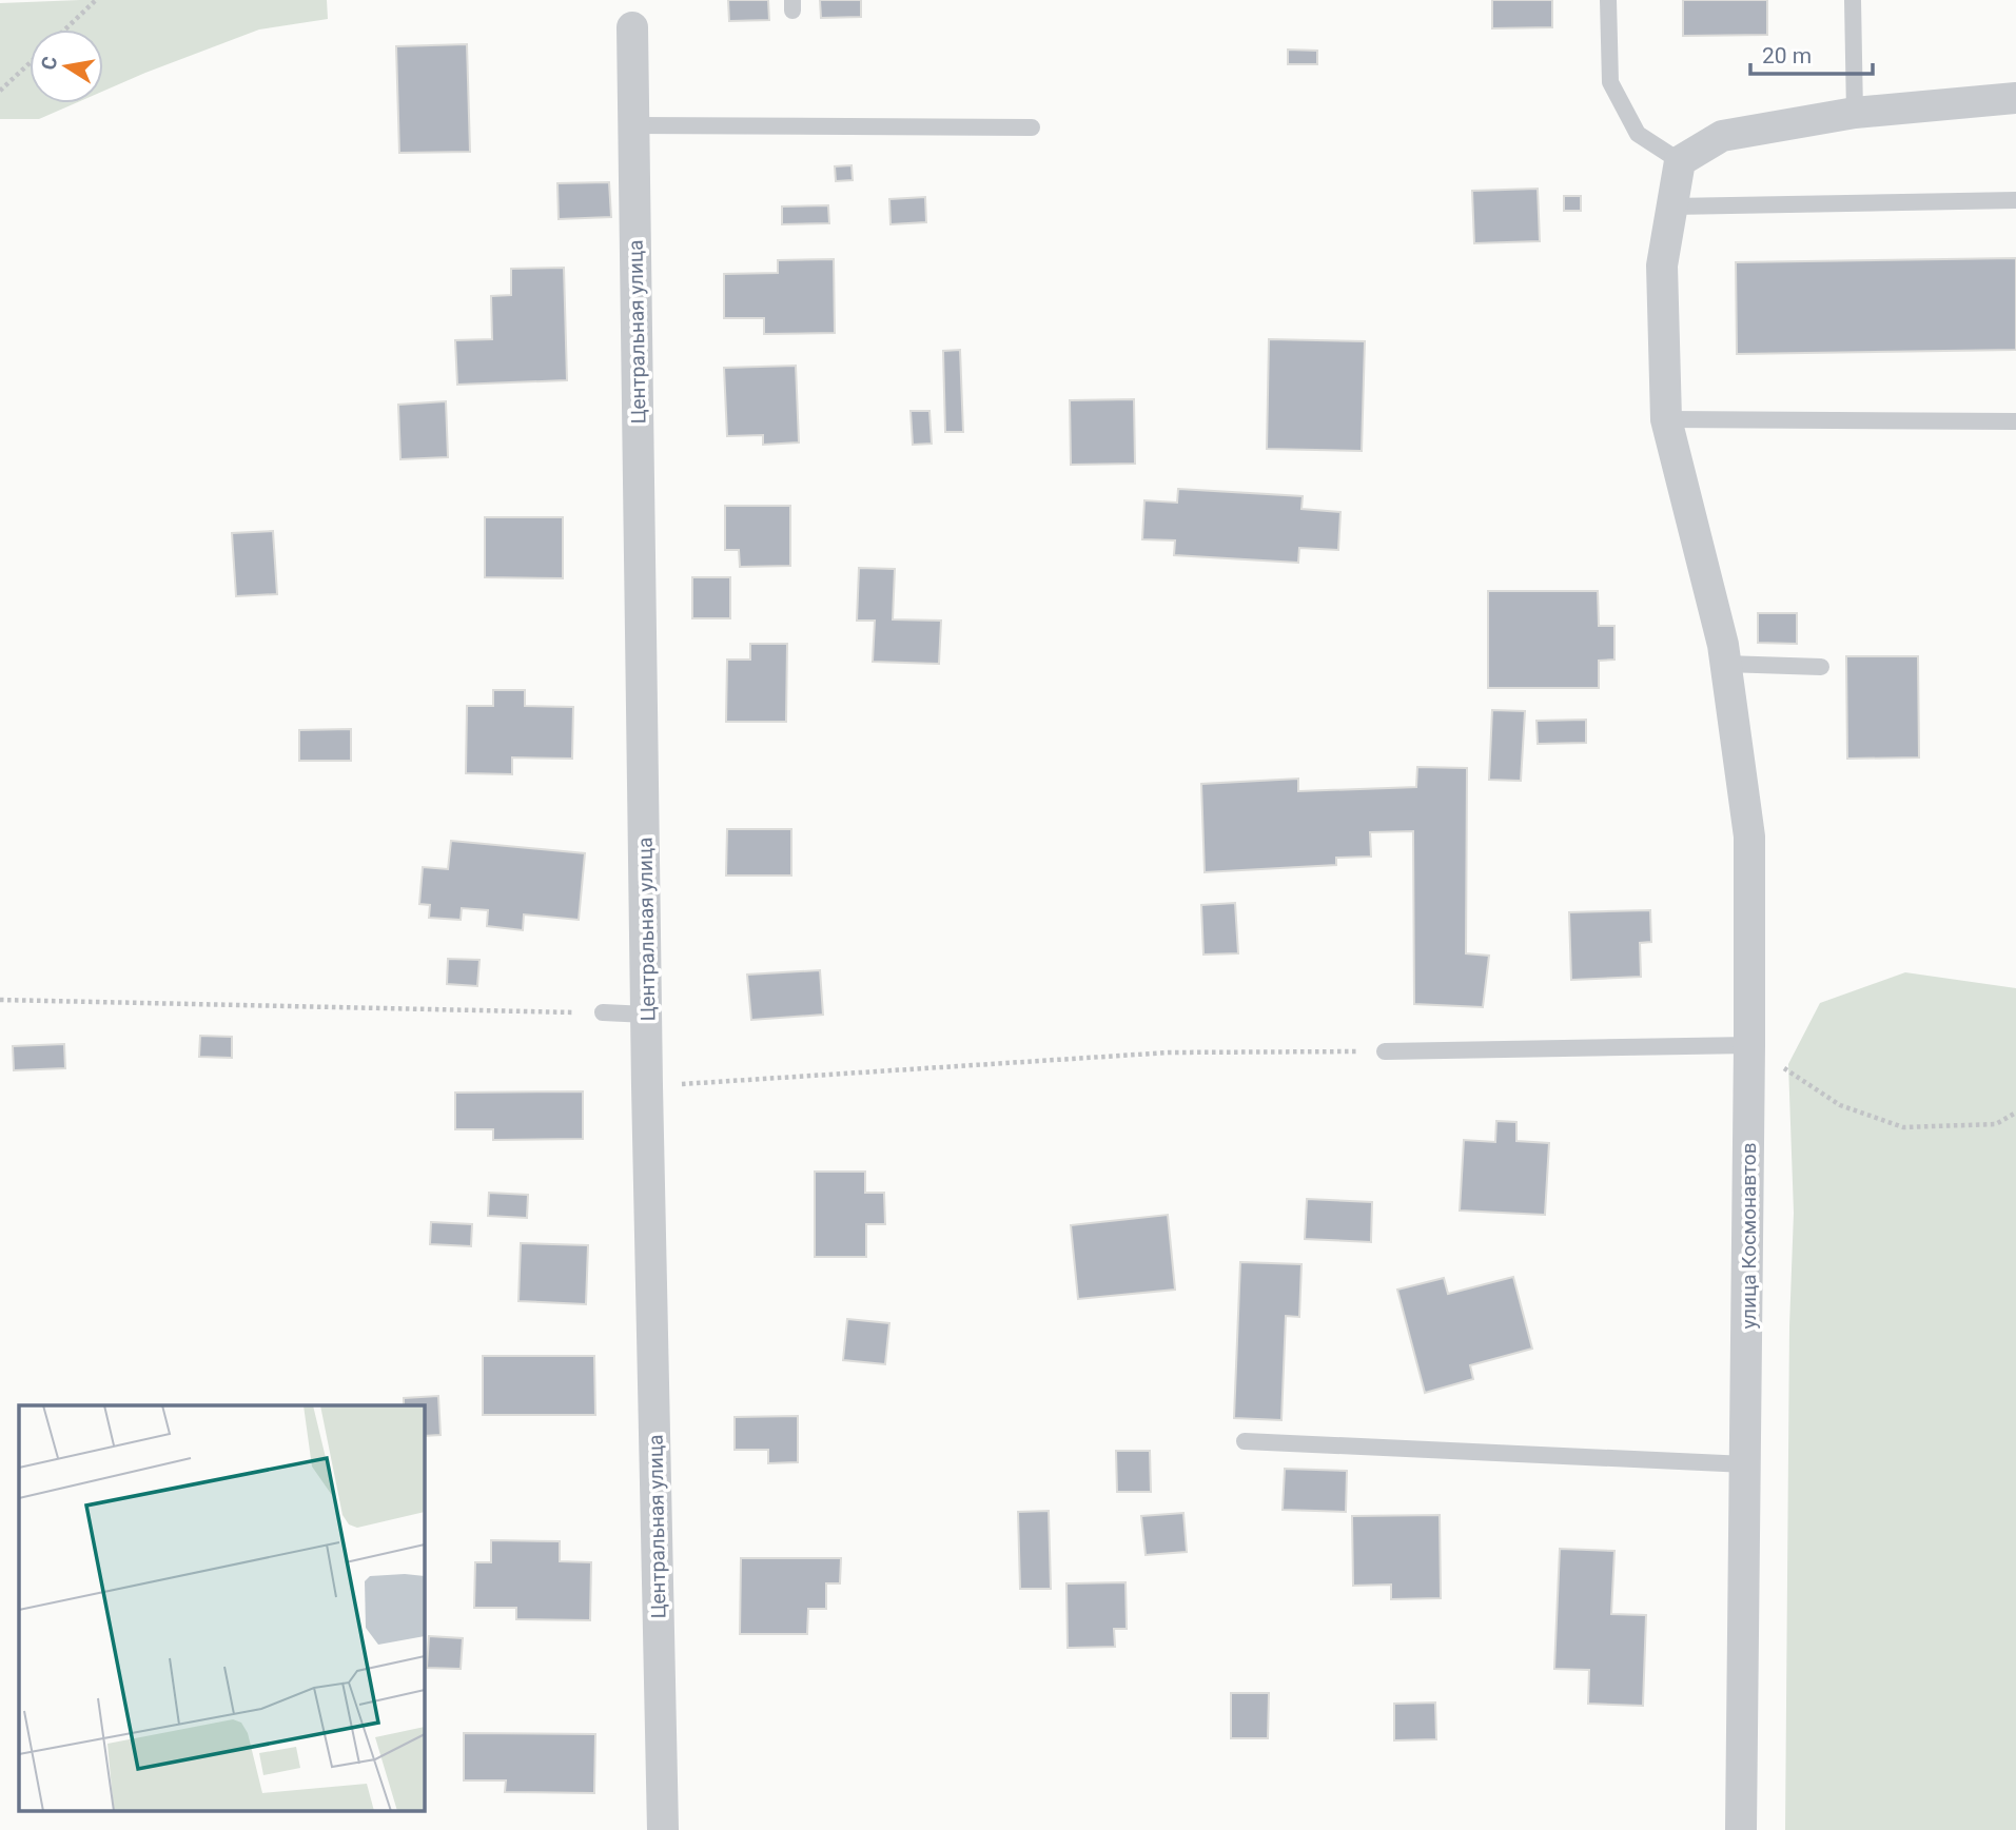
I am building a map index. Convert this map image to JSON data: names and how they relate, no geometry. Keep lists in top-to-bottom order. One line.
{"streets":{"street":["Центральная улица","улица Космонавтов"]},"scale_bar":"20 m","north":"left"}
